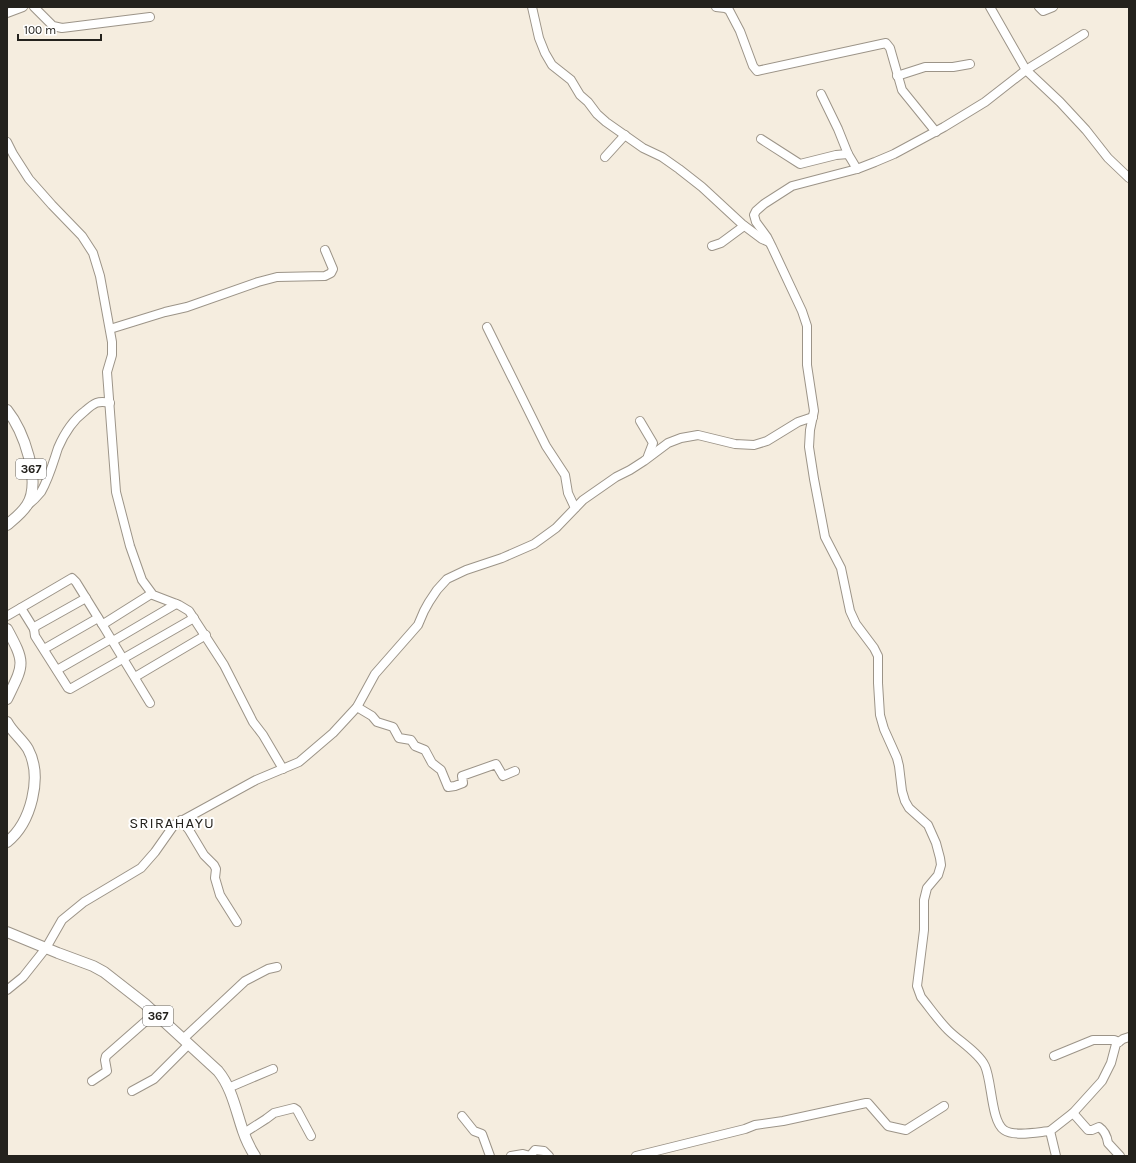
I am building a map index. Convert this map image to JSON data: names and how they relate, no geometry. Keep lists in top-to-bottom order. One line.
{"streets":{"main road":["367"]},"districts":["SRIRAHAYU"],"scale_bar":"100 m"}
